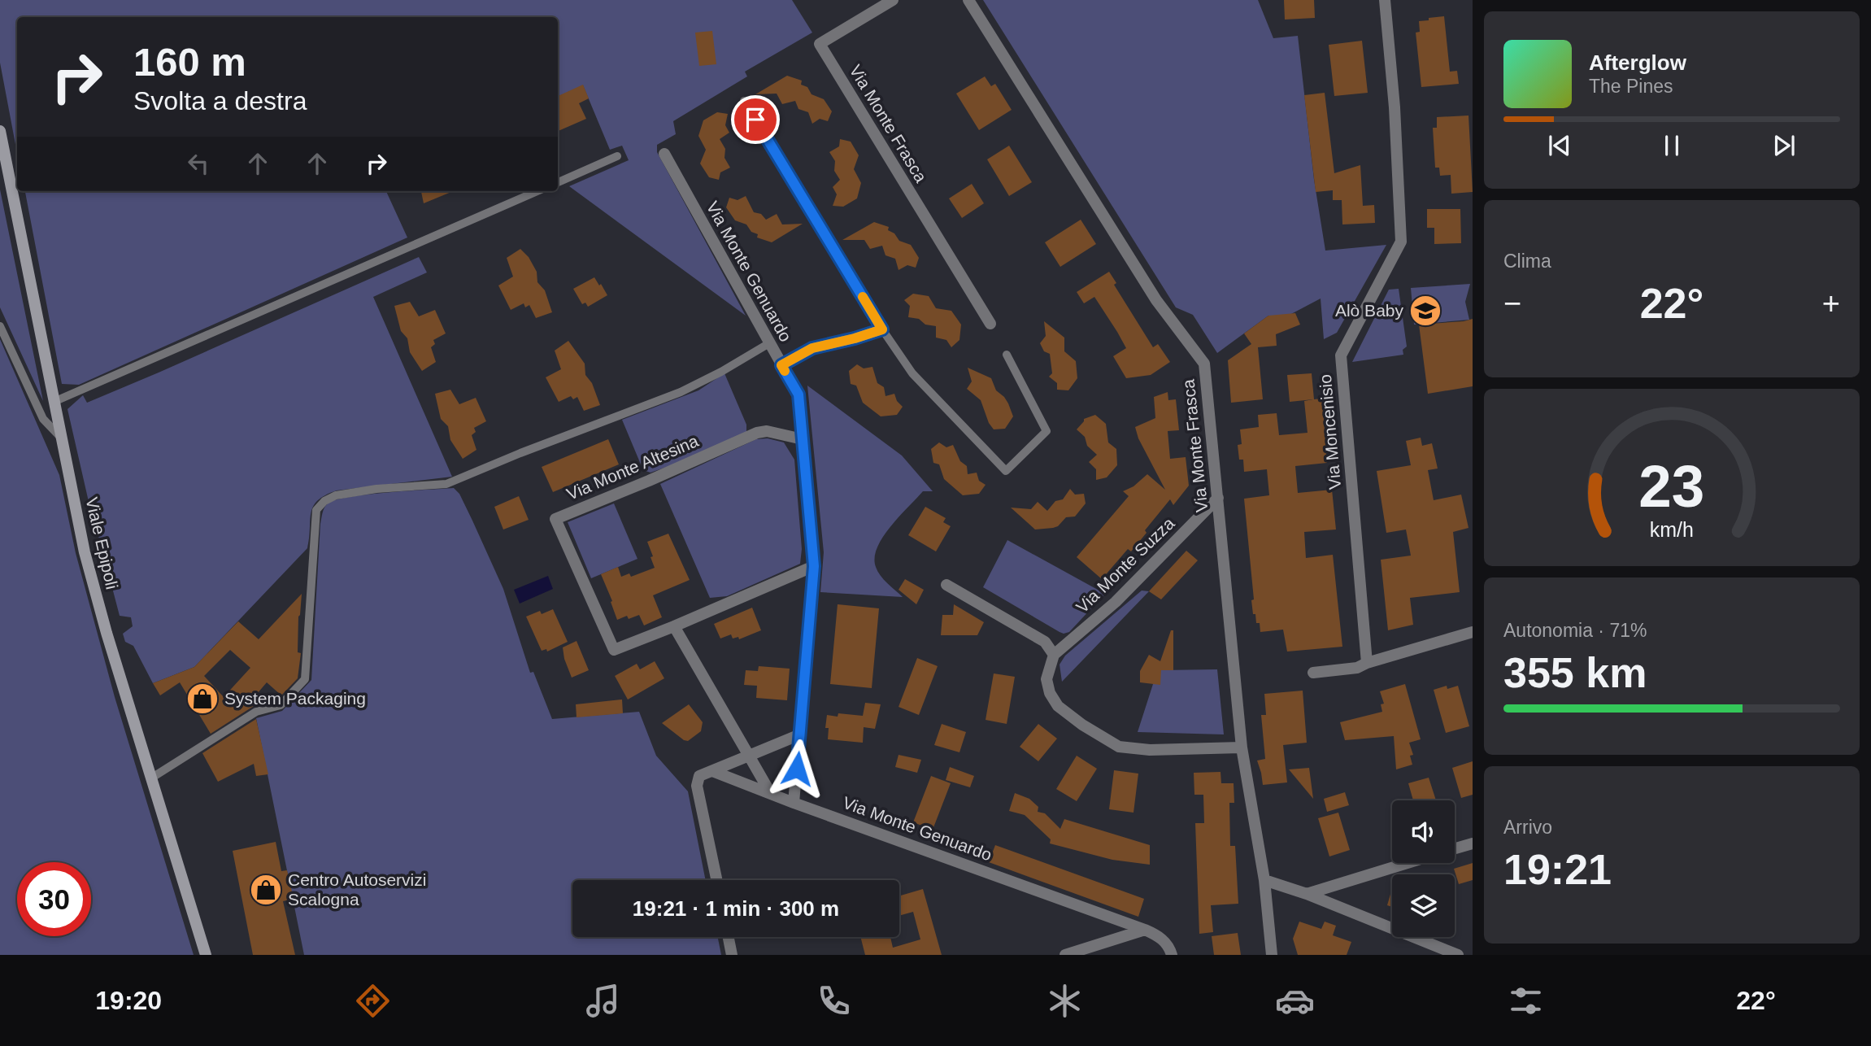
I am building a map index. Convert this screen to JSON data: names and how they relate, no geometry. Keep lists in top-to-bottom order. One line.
{"streets":{"main road":["Viale Epipoli"],"street":["Via Monte Frasca","Via Monte Genuardo","Via Moncenisio","Via Monte Altesina","Via Monte Suzza"]},"crossings":[["Via Monte Frasca","Via Monte Suzza"],["Via Monte Genuardo","Via Monte Altesina"]],"places":{"school or university":["Alò Baby"],"shop":["System Packaging","Centro Autoservizi Scalogna"]},"page":{"turn":["160 m","Svolta a destra"],"song":["Afterglow","The Pines"],"tile":["Clima",["Autonomia · 71%","355 km"],["Arrivo","19:21"]],"heat":["−","22°","+"],"limit":"30","trip":"19:21 · 1 min · 300 m","tabs":["19:20","22°"],"gauge":["23","km/h"]}}
